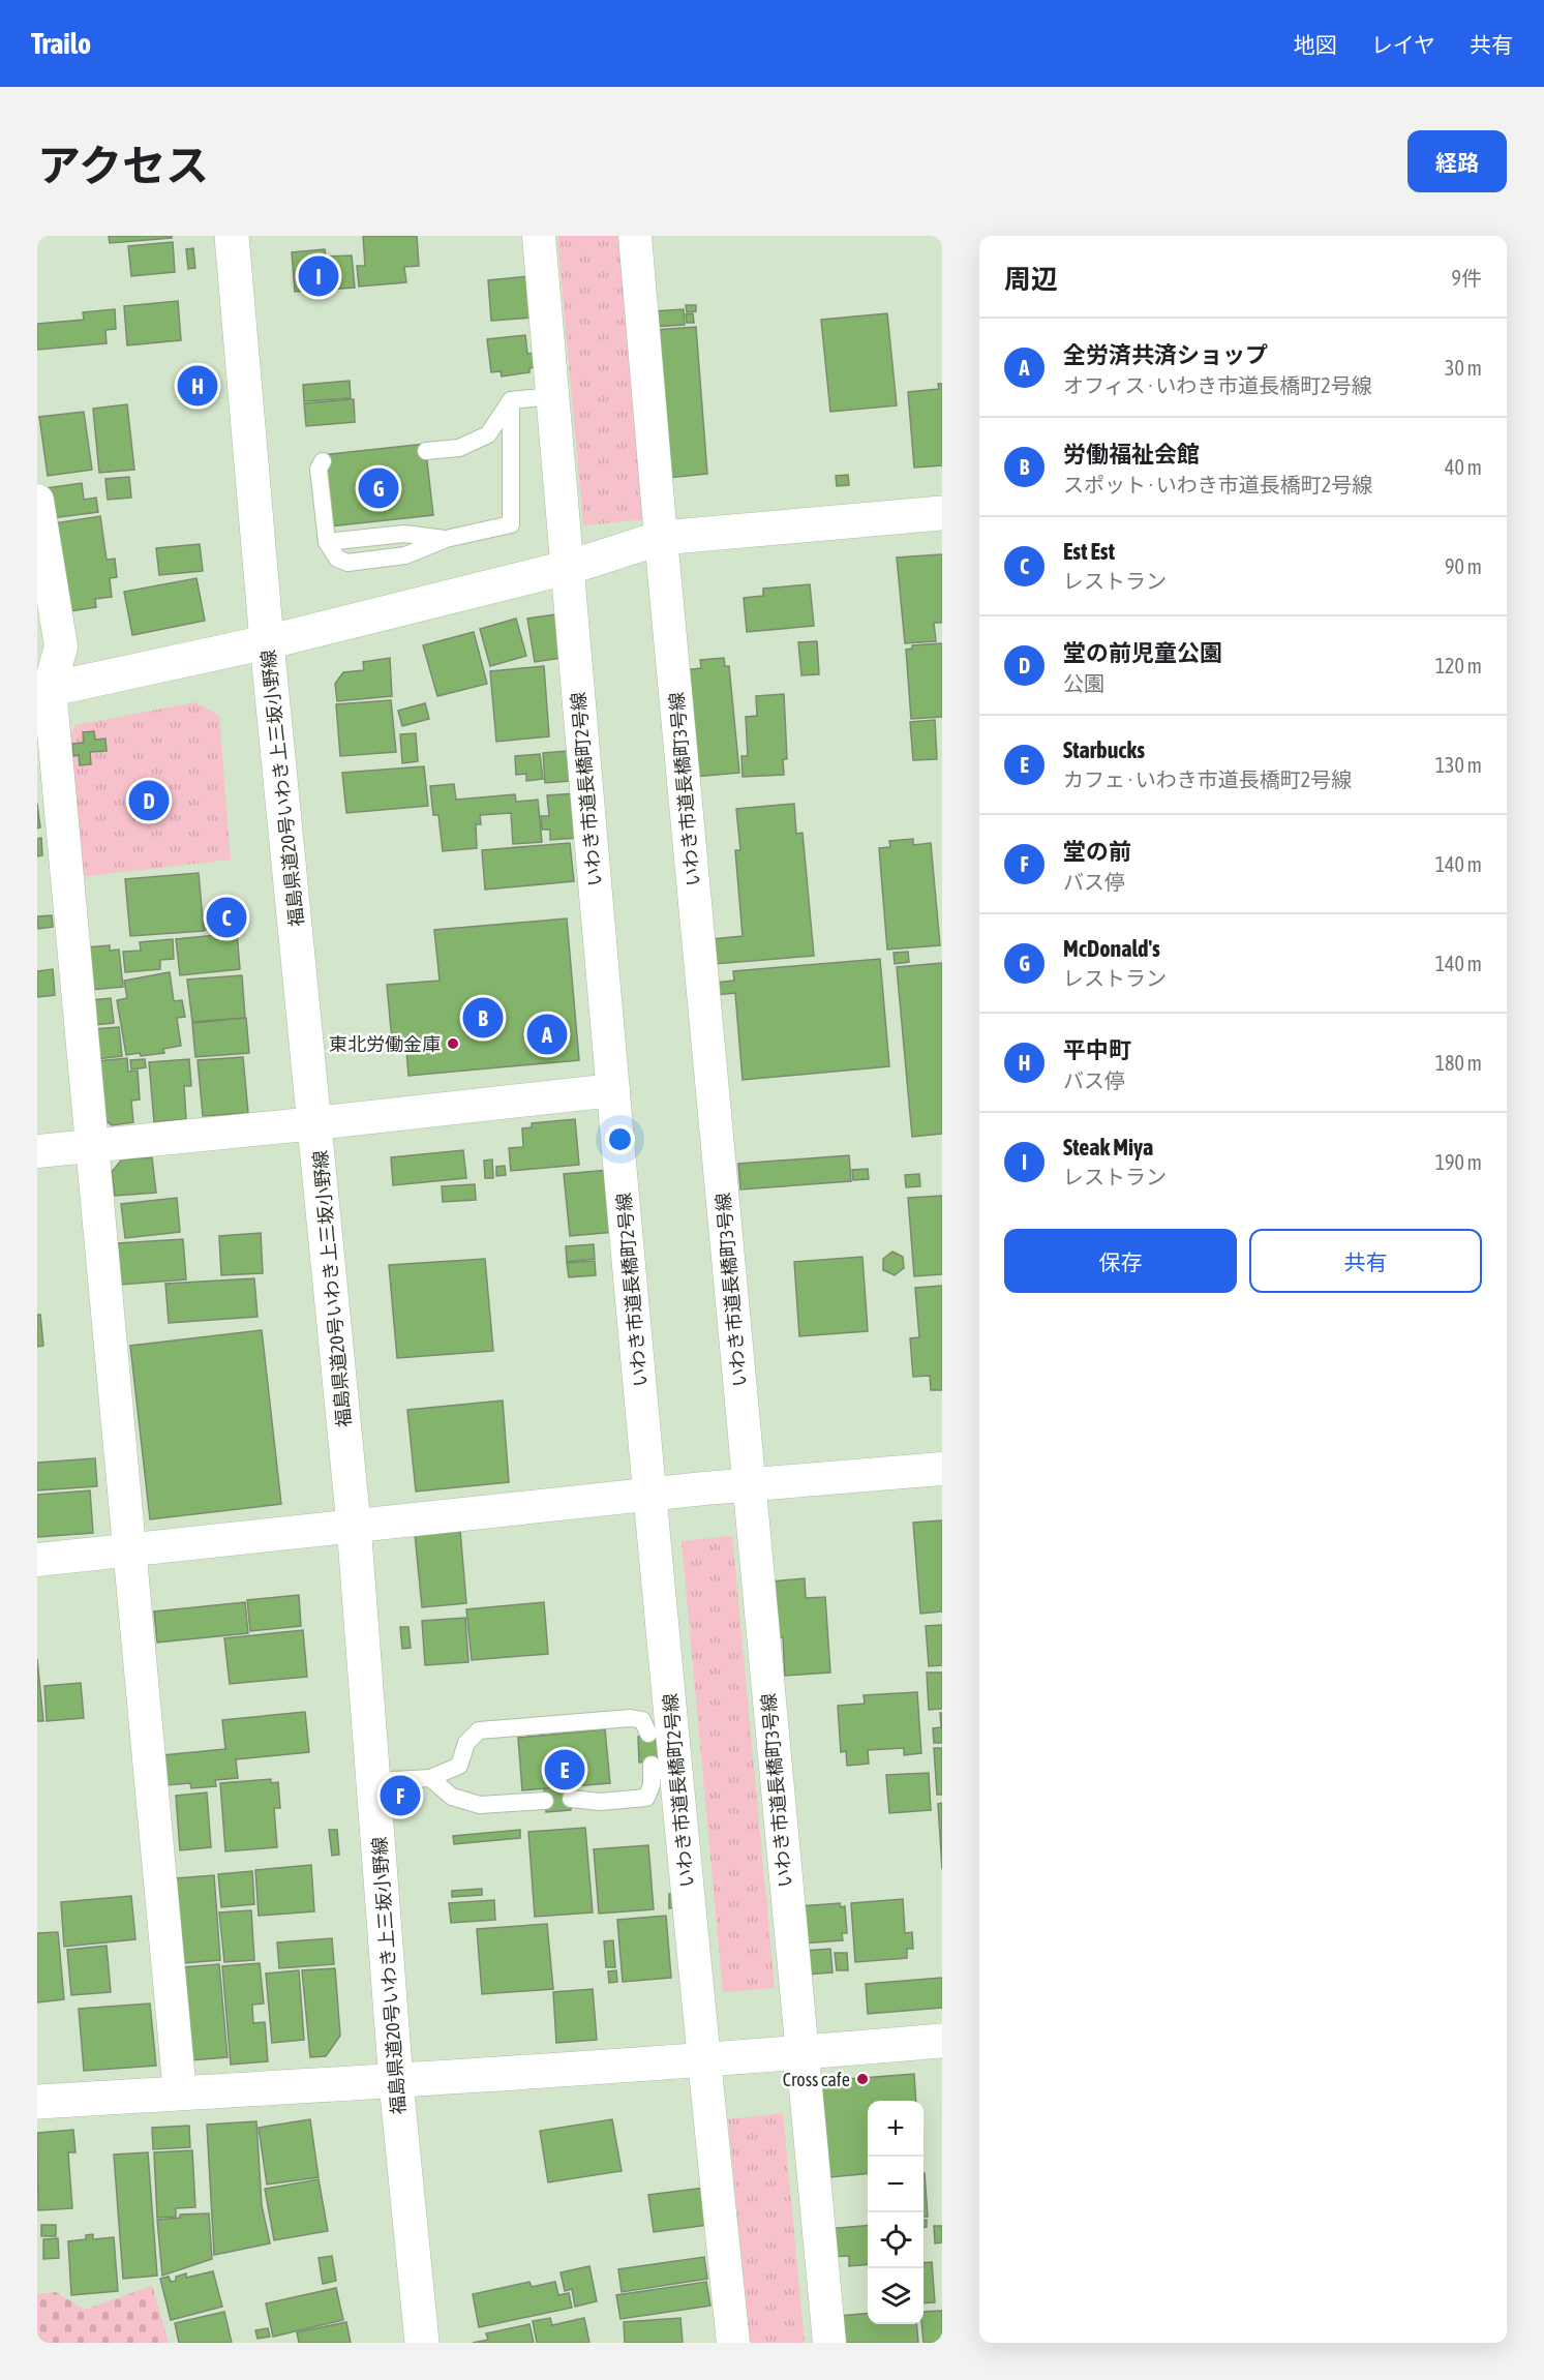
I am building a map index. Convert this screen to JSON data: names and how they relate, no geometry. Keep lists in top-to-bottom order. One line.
{"streets":{"main road":["福島県道20号いわき上三坂小野線"],"street":["いわき市道長橋町2号線","いわき市道長橋町3号線"]},"places":["東北労働金庫","Cross cafe"],"page":{"header":"Trailo","nav":["地図","レイヤ","共有"],"title":"アクセス","buttons":["経路",["保存","共有"]],"heading":["周辺","9件"],"pins":["I","H","G","D","C","B","A","E","F"],"list":[{"mark":"A","name":"全労済共済ショップ","note":"オフィス · いわき市道長橋町2号線","value":"30 m"},{"mark":"B","name":"労働福祉会館","note":"スポット · いわき市道長橋町2号線","value":"40 m"},{"mark":"C","name":"Est Est","note":"レストラン","value":"90 m"},{"mark":"D","name":"堂の前児童公園","note":"公園","value":"120 m"},{"mark":"E","name":"Starbucks","note":"カフェ · いわき市道長橋町2号線","value":"130 m"},{"mark":"F","name":"堂の前","note":"バス停","value":"140 m"},{"mark":"G","name":"McDonald's","note":"レストラン","value":"140 m"},{"mark":"H","name":"平中町","note":"バス停","value":"180 m"},{"mark":"I","name":"Steak Miya","note":"レストラン","value":"190 m"}],"map_buttons":["+","−"]}}
